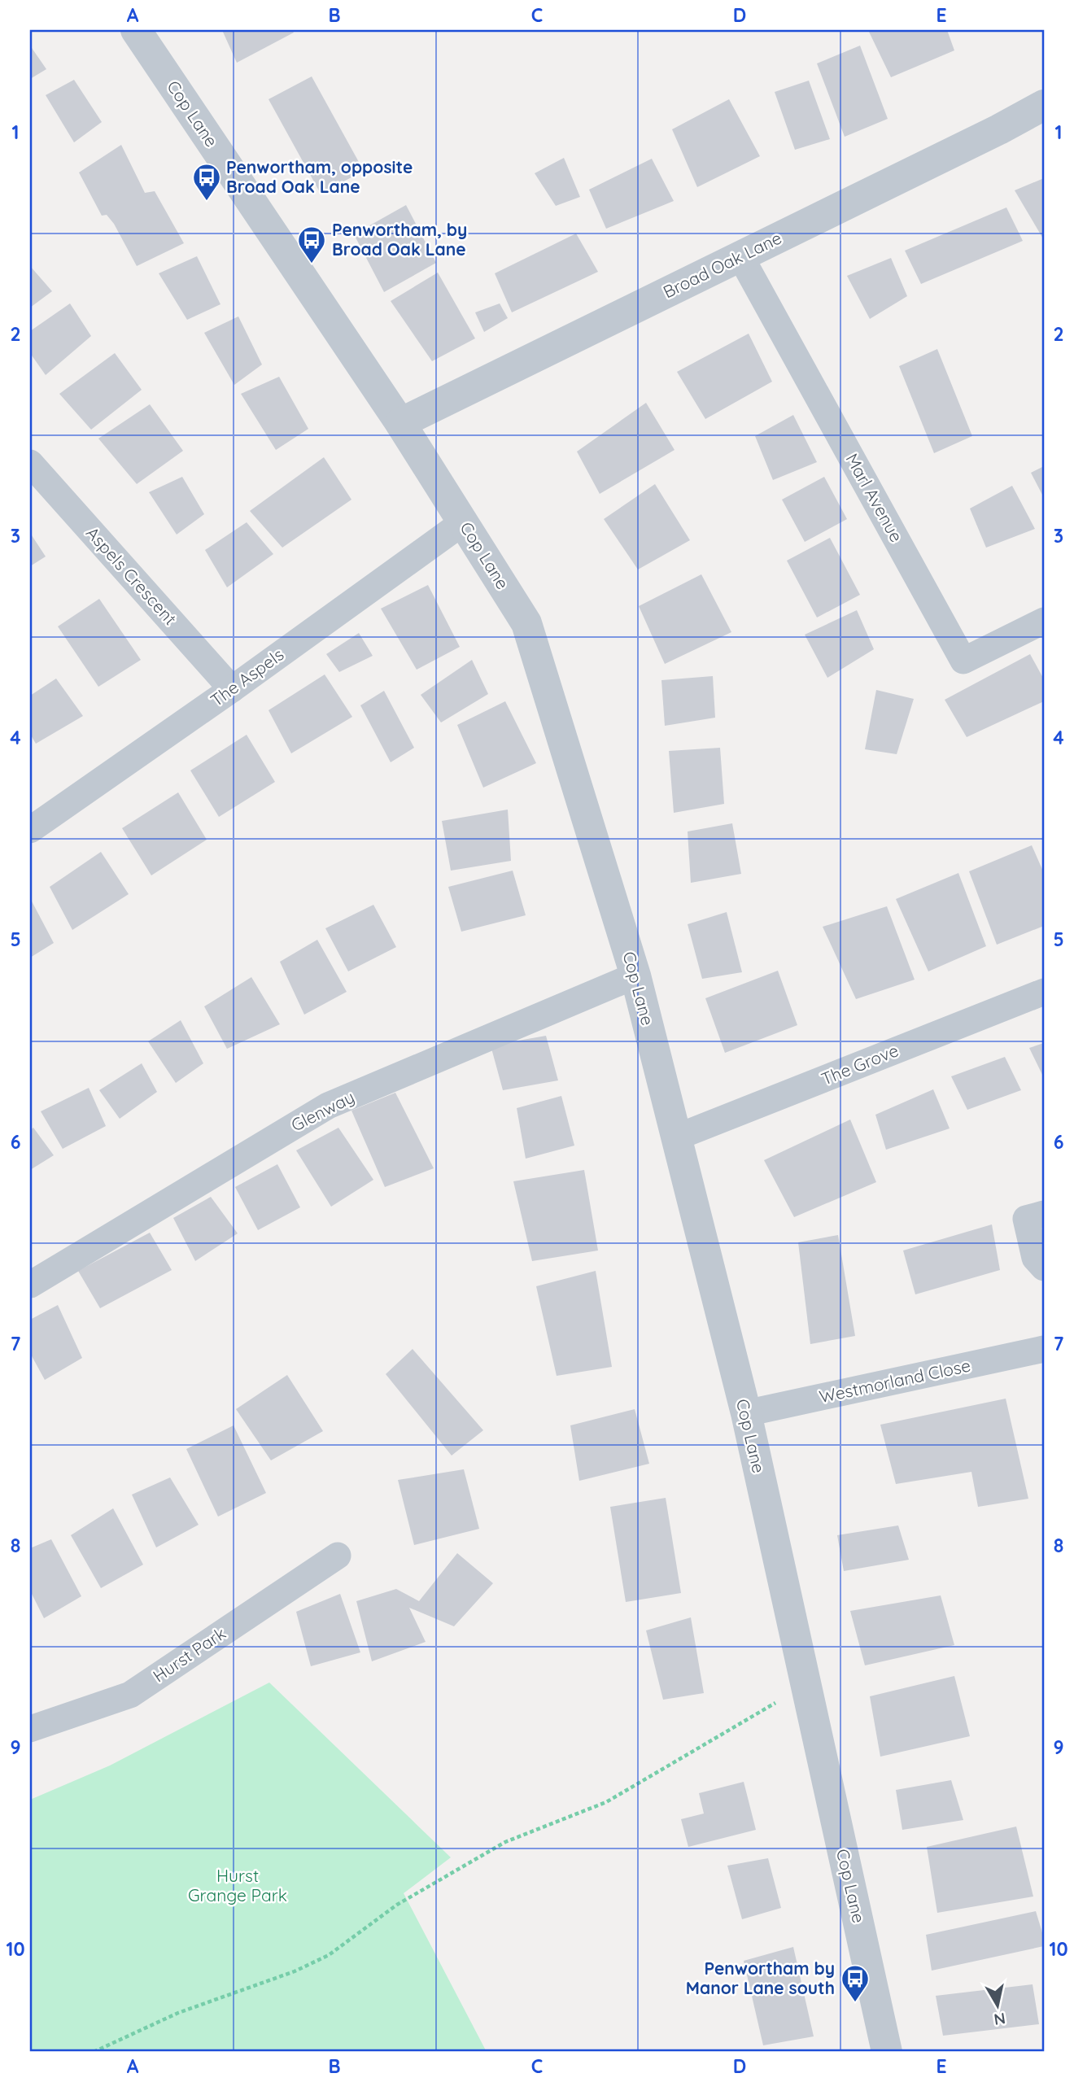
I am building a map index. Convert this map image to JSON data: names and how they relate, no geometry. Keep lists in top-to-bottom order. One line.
{"streets":{"street":["Cop Lane","Broad Oak Lane","Marl Avenue","Aspels Crescent","The Aspels","The Grove","Glenway","Westmorland Close","Hurst Park"]},"crossings":[["Cop Lane","Broad Oak Lane"],["Cop Lane","The Aspels"],["Cop Lane","The Grove"],["Cop Lane","Glenway"],["Cop Lane","Westmorland Close"],["Broad Oak Lane","Marl Avenue"],["Aspels Crescent","The Aspels"]],"parks":["Hurst Grange Park"],"places":{"bus stop":["Penwortham, opposite Broad Oak Lane","Penwortham, by Broad Oak Lane","Penwortham by Manor Lane south"]},"north":"bottom","grid":{"columns":["A","B","C","D","E"],"rows":["1","2","3","4","5","6","7","8","9","10"]}}
